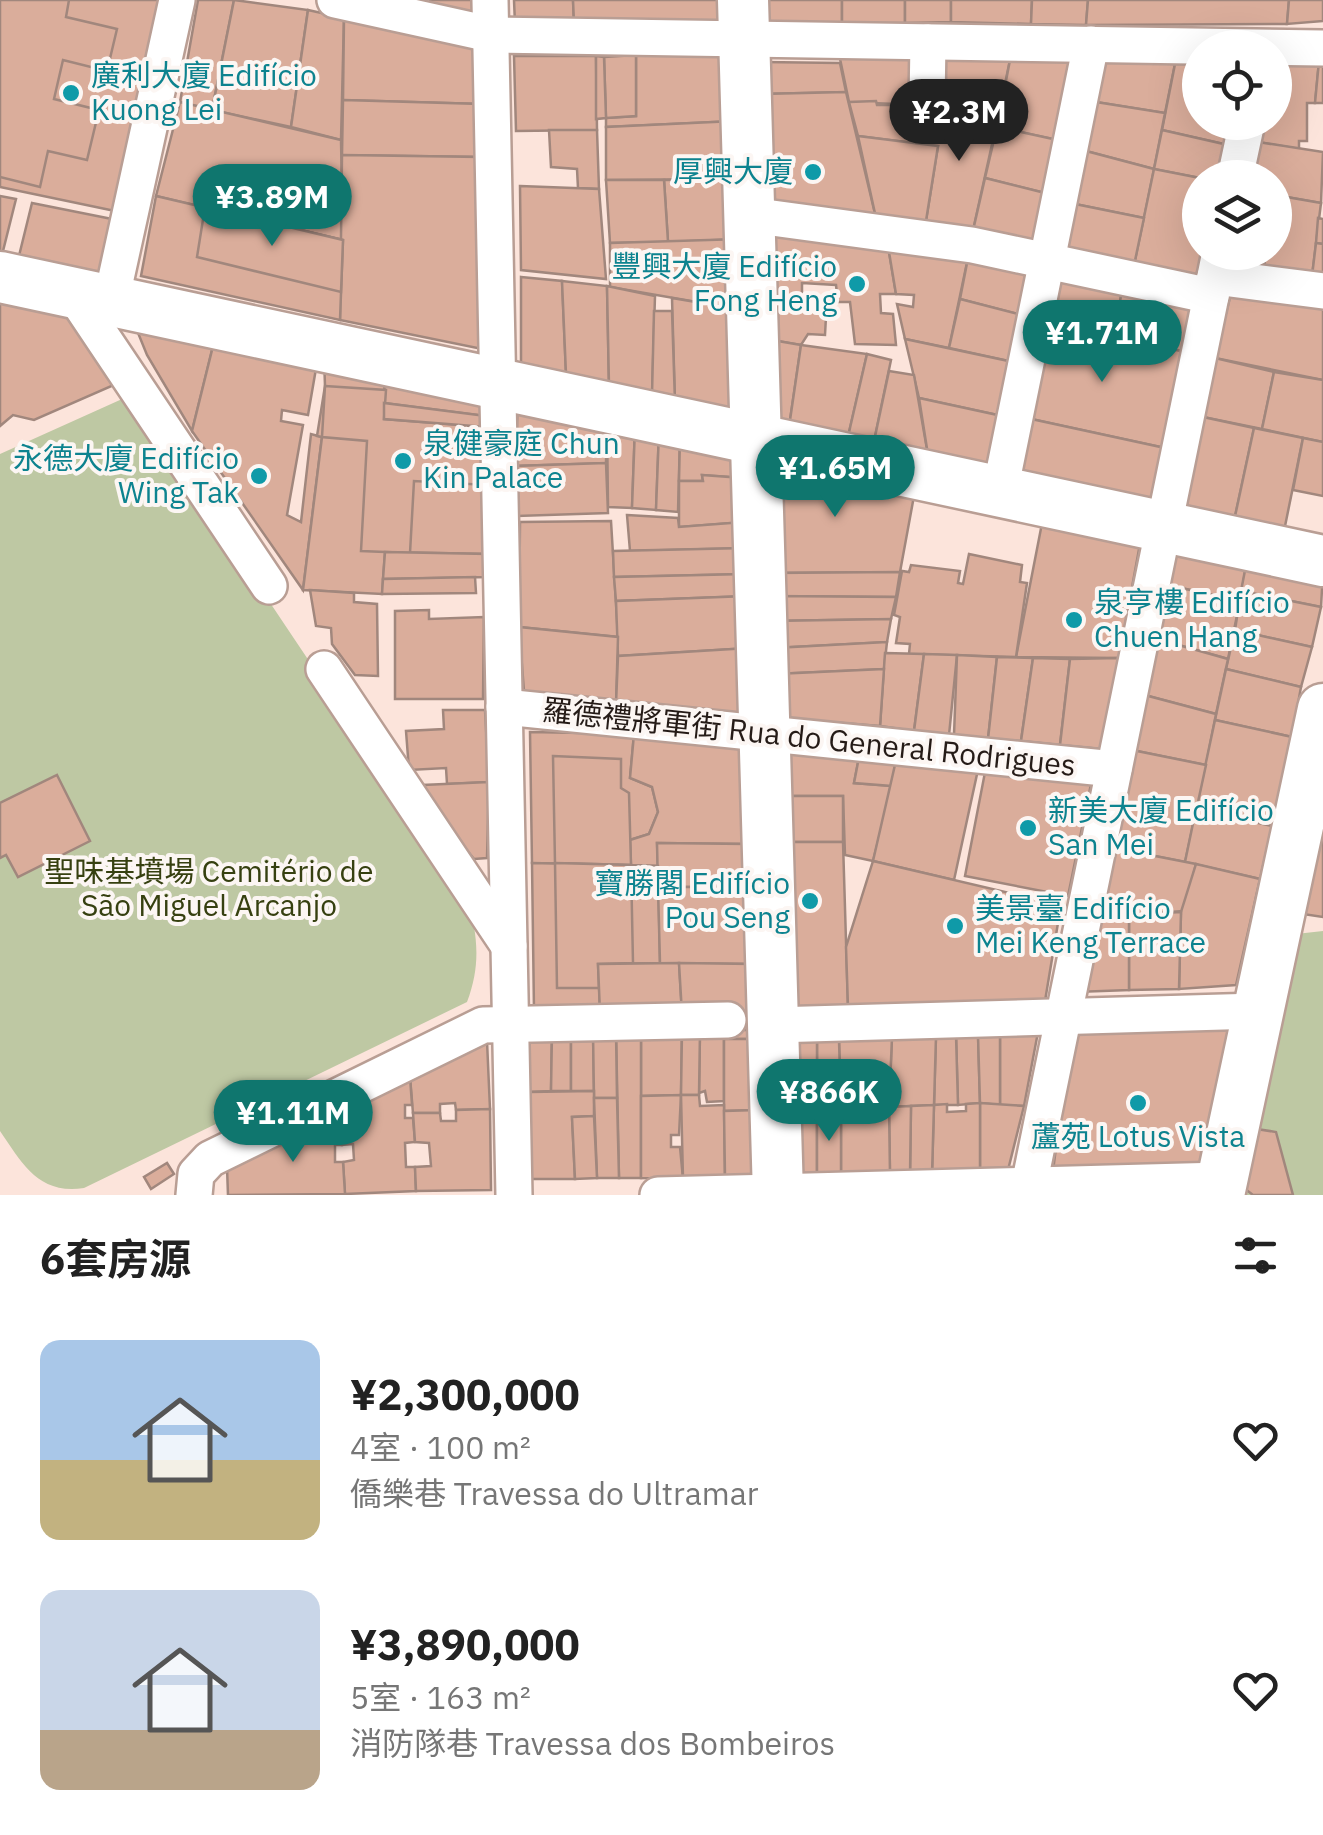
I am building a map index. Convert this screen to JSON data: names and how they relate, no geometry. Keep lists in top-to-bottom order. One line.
{"streets":{"street":["羅德禮將軍街 Rua do General Rodrigues"]},"parks":["聖味基墳場 Cemitério de São Miguel Arcanjo"],"places":["廣利大廈 Edifício Kuong Lei","厚興大廈","豐興大廈 Edifício Fong Heng","泉健豪庭 Chun Kin Palace","永德大廈 Edifício Wing Tak","泉亨樓 Edifício Chuen Hang","新美大廈 Edifício San Mei","寶勝閣 Edifício Pou Seng","美景臺 Edifício Mei Keng Terrace","蘆苑 Lotus Vista"],"page":{"price":["¥2.3M","¥3.89M","¥1.71M","¥1.65M","¥866K","¥1.11M"],"heading":"6套房源","list":[{"name":"¥2,300,000","note":"4室 · 100 m² · 僑樂巷 Travessa do Ultramar"},{"name":"¥3,890,000","note":"5室 · 163 m² · 消防隊巷 Travessa dos Bombeiros"}]}}
